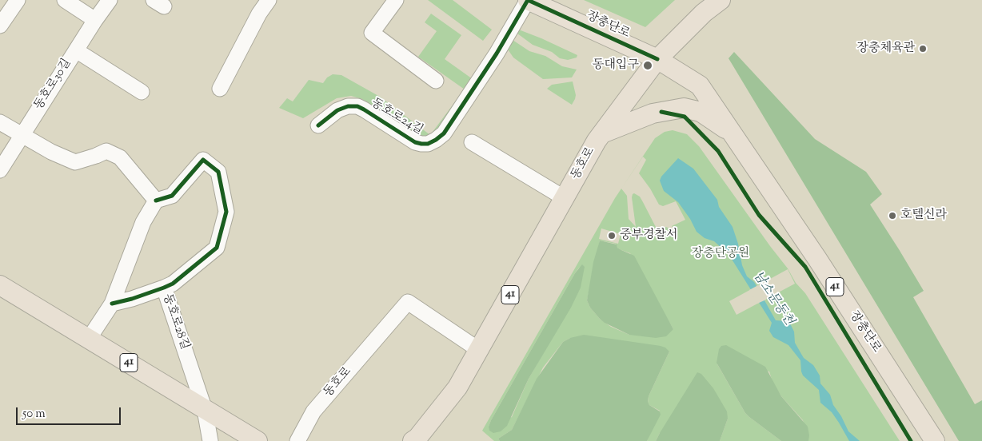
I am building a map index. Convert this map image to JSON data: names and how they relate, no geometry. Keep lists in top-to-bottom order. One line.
{"streets":{"main road":["장충단로","동호로","41"],"street":["동호로30길","동호로24길","동호로28길"]},"crossings":[["장충단로","동호로24길"],["장충단로","동호로"],["41","동호로28길"]],"water":["남소문동천"],"parks":["장충단공원"],"places":["장충체육관","동대입구","호텔신라","중부경찰서"],"scale_bar":"50 m"}
